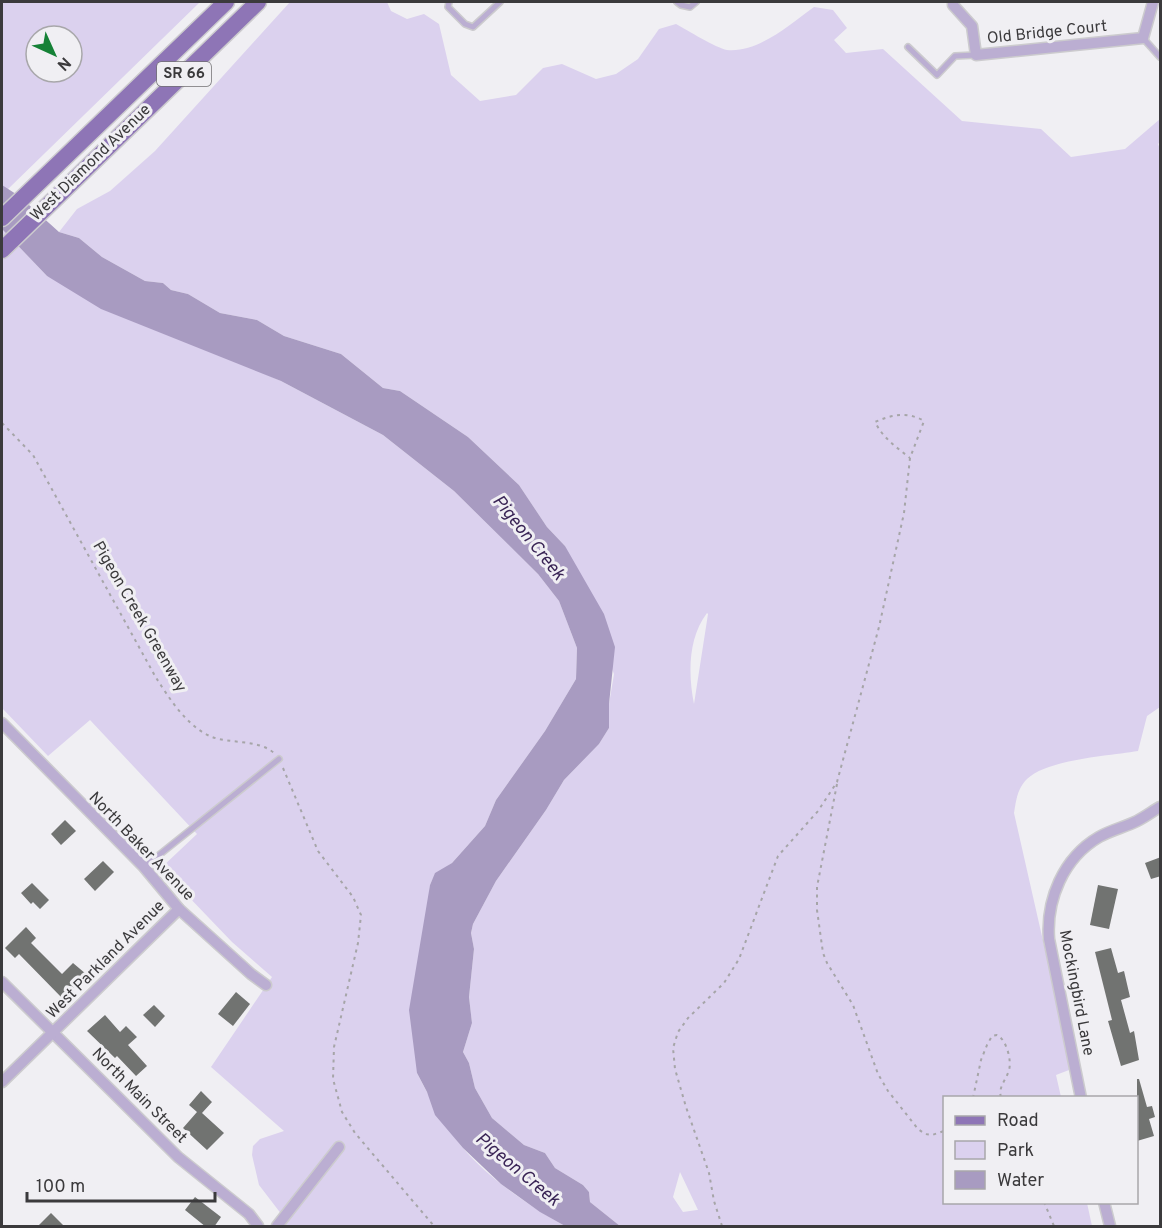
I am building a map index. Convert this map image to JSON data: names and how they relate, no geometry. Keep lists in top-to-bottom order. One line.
{"streets":{"main road":["SR 66","West Diamond Avenue"],"street":["Old Bridge Court","North Baker Avenue","West Parkland Avenue","Mockingbird Lane","North Main Street"],"path":["Pigeon Creek Greenway"]},"crossings":[["North Baker Avenue","West Parkland Avenue"],["West Parkland Avenue","North Main Street"]],"water":["Pigeon Creek"],"legend":["Road","Park","Water"],"scale_bar":"100 m","north":"bottom right"}
